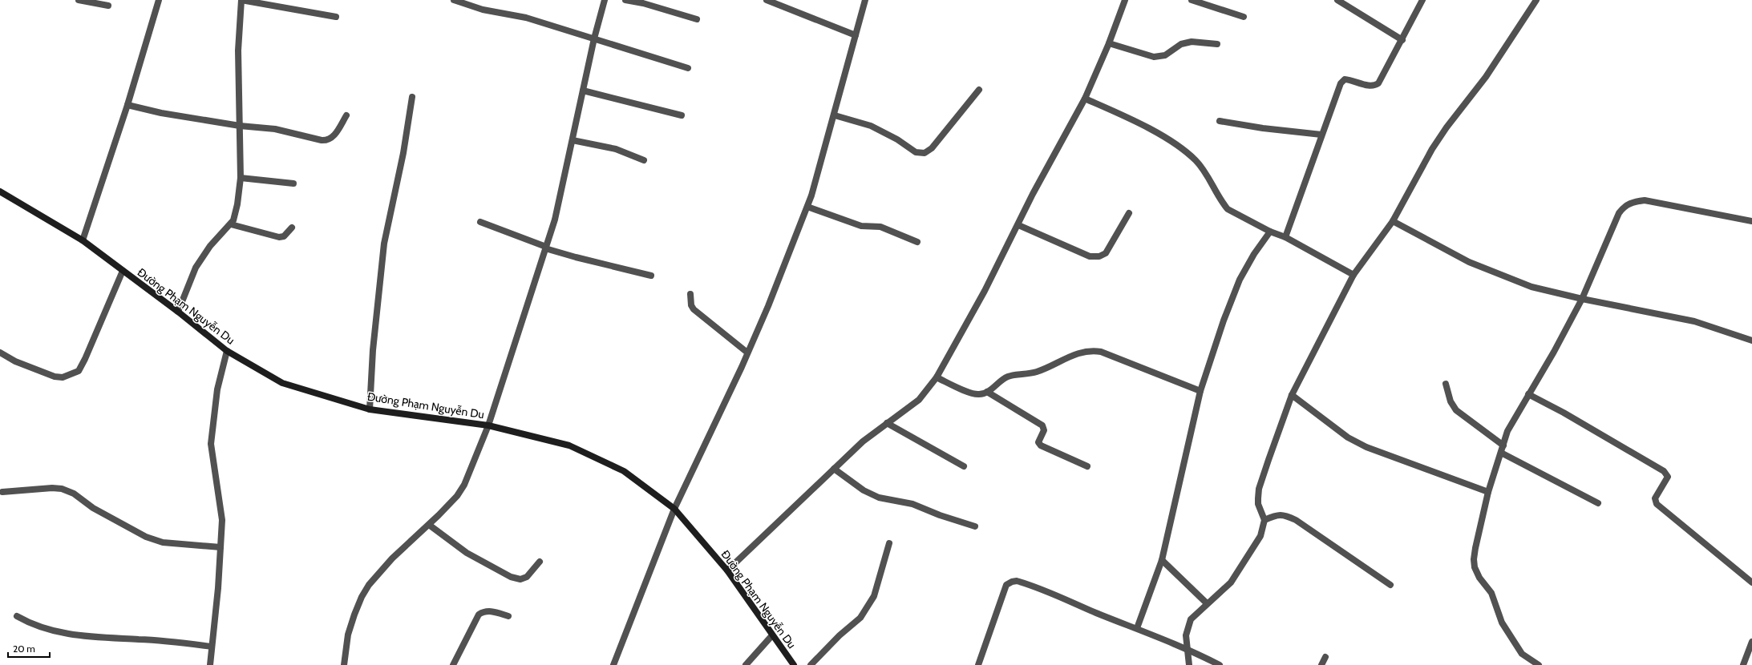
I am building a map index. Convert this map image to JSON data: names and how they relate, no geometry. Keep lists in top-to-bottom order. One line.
{"streets":{"main road":["Đường Phạm Nguyễn Du"]},"scale_bar":"20 m"}
